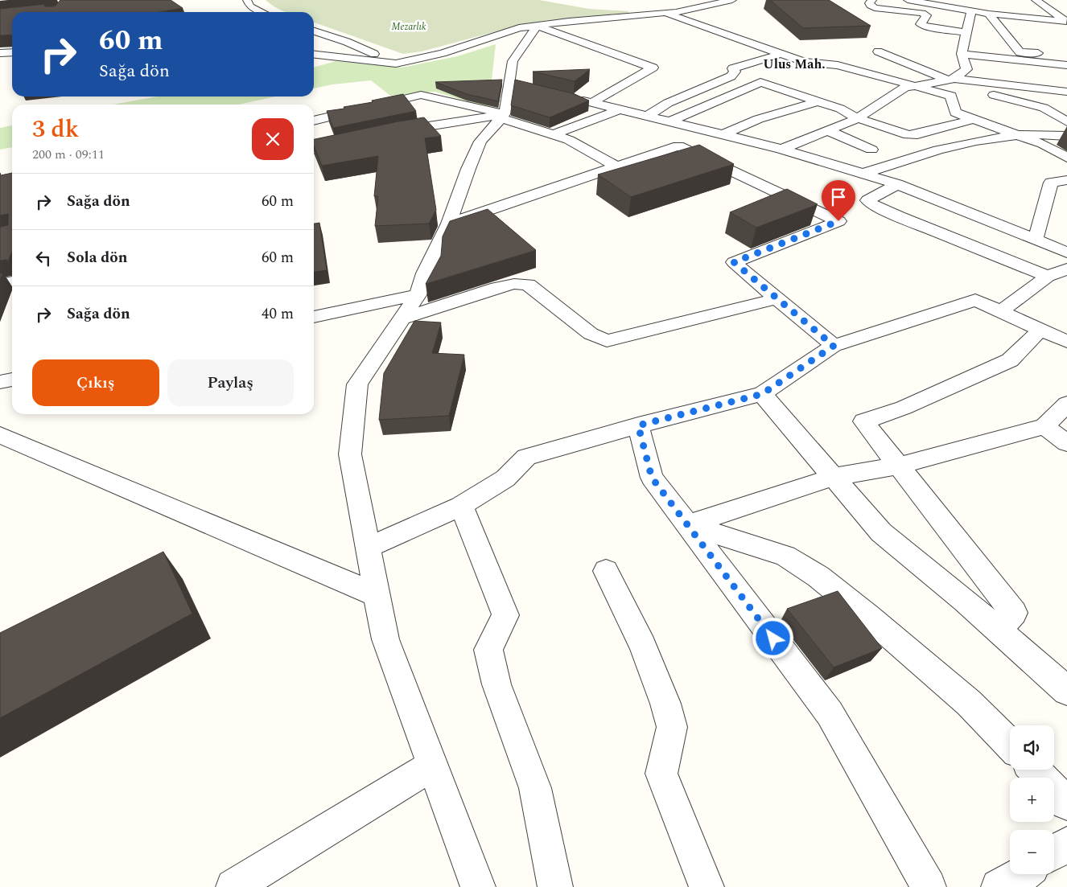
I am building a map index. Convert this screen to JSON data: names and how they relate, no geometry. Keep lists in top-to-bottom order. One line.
{"districts":["Ulus Mah."],"parks":["Mezarlık"],"page":{"turn":["60 m","Sağa dön"],"heading":["3 dk","200 m · 09:11"],"list":[{"name":"Sağa dön","value":"60 m"},{"name":"Sola dön","value":"60 m"},{"name":"Sağa dön","value":"40 m"}],"buttons":["Çıkış","Paylaş"],"map_buttons":["+","−"]}}
